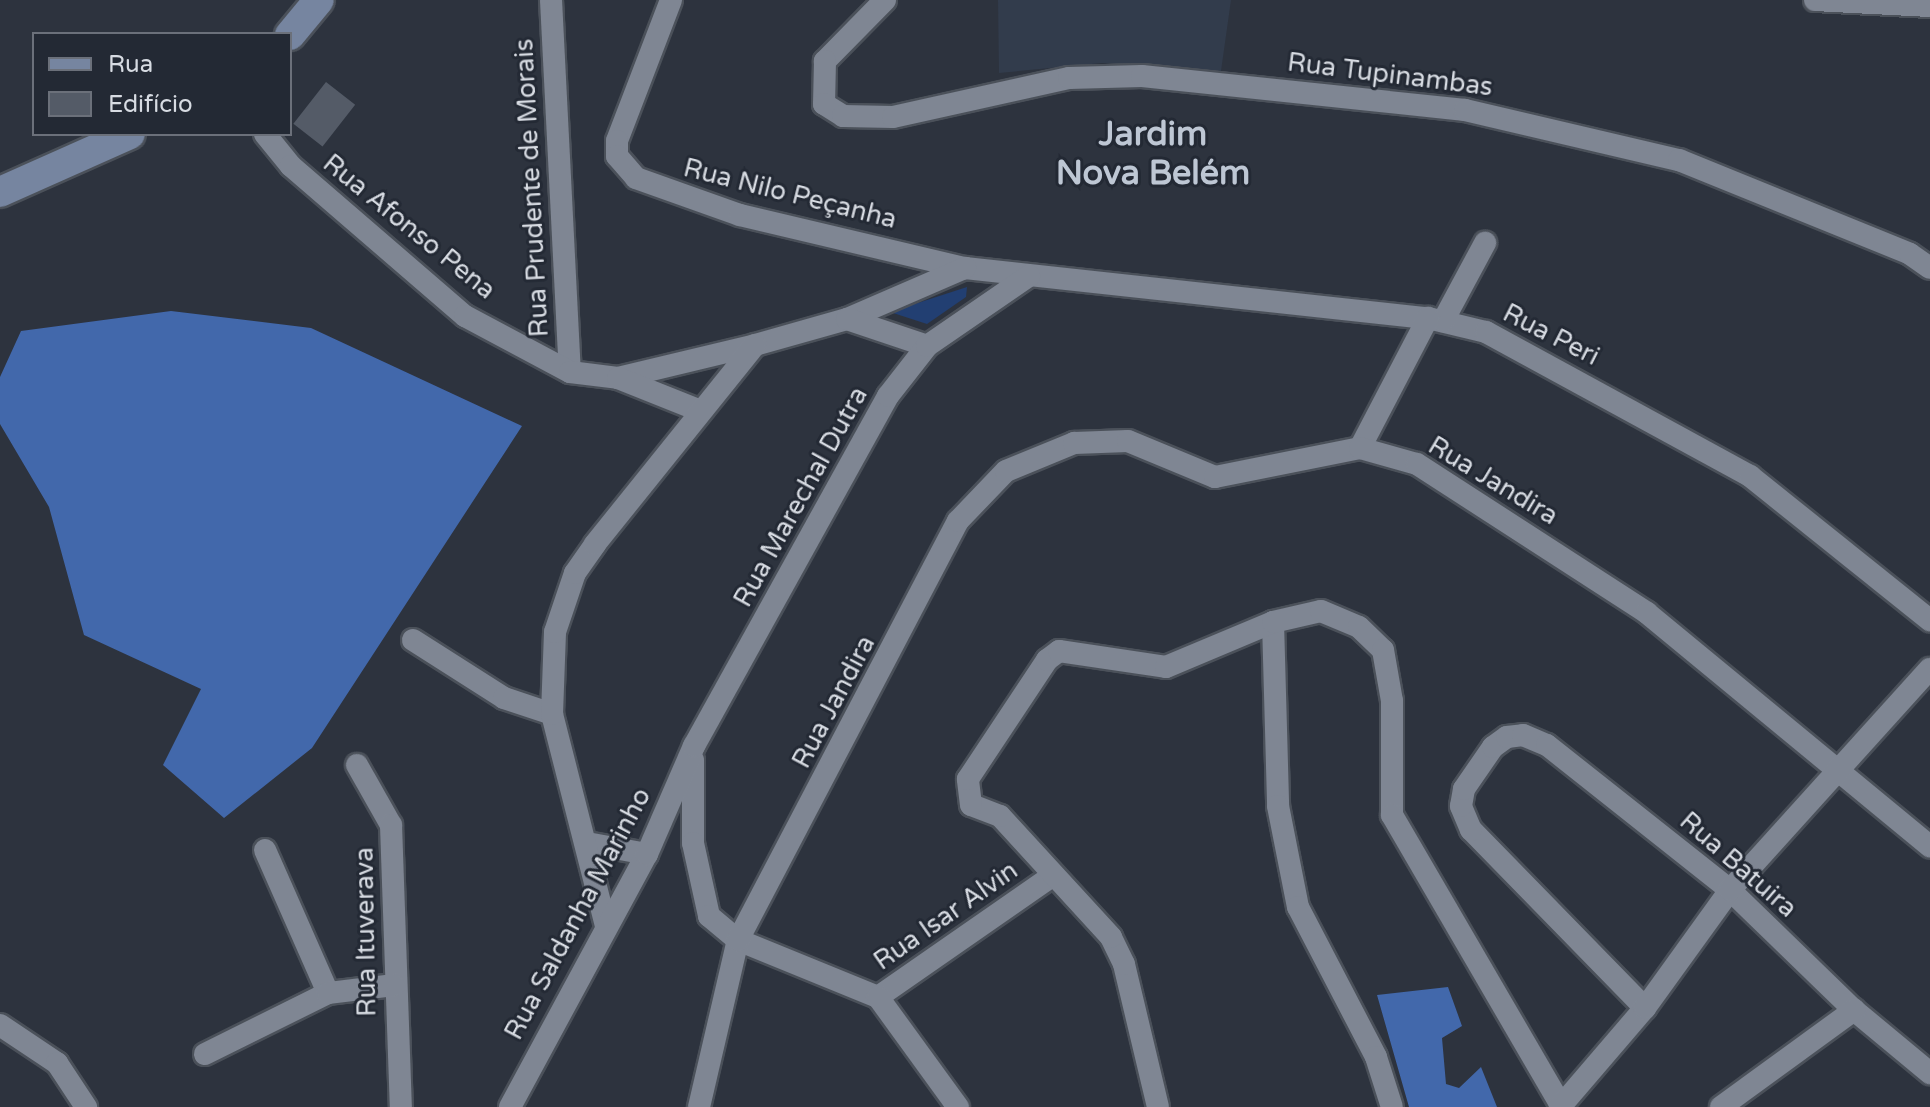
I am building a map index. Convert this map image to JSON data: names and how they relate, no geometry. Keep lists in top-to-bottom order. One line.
{"streets":{"street":["Rua Tupinambas","Rua Prudente de Morais","Rua Nilo Peçanha","Rua Afonso Pena","Rua Peri","Rua Jandira","Rua Marechal Dutra","Rua Batuira","Rua Saldanha Marinho","Rua Isar Alvin","Rua Ituverava"]},"crossings":[["Rua Prudente de Morais","Rua Afonso Pena"],["Rua Nilo Peçanha","Rua Peri"],["Rua Nilo Peçanha","Rua Marechal Dutra"],["Rua Peri","Rua Marechal Dutra"],["Rua Jandira","Rua Isar Alvin"],["Rua Marechal Dutra","Rua Saldanha Marinho"],["Rua Marechal Dutra","Rua Isar Alvin"],["Rua Saldanha Marinho","Rua Isar Alvin"]],"districts":["Jardim Nova Belém"],"legend":["Rua","Edifício"]}
